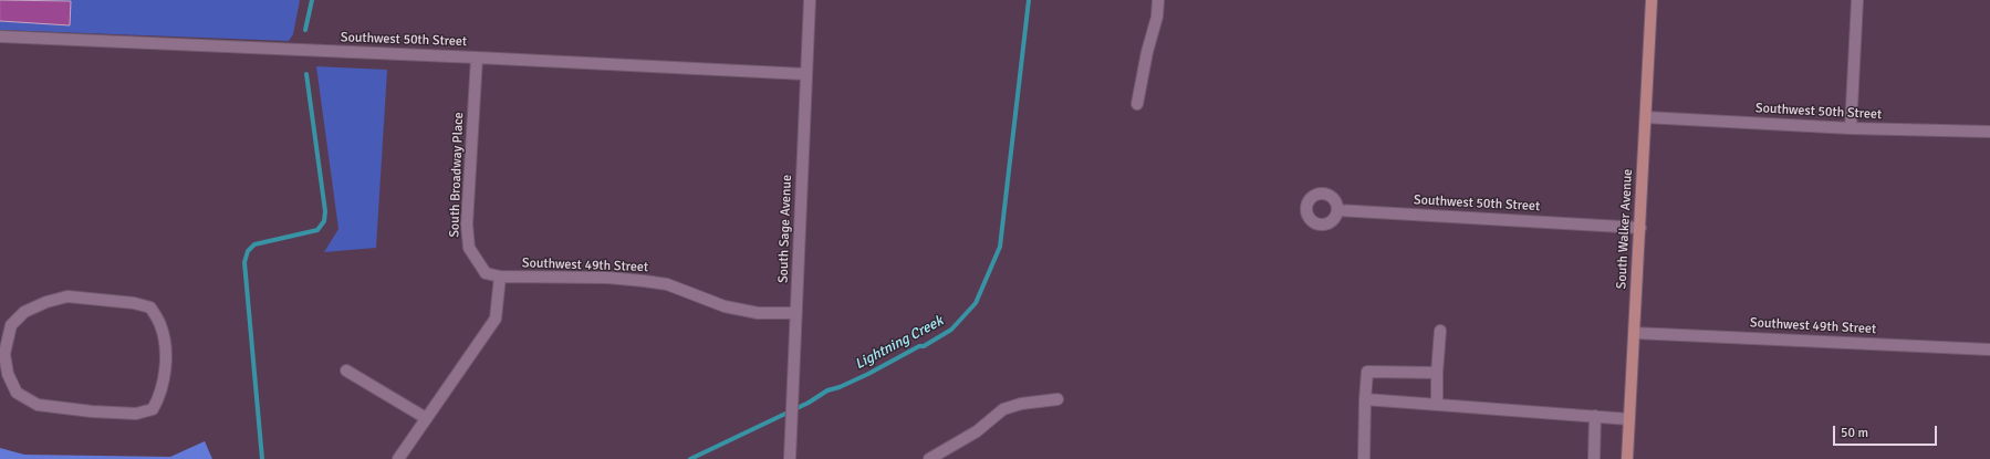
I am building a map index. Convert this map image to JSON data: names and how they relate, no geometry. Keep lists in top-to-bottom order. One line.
{"streets":{"main road":["South Walker Avenue"],"street":["Southwest 50th Street","South Broadway Place","South Sage Avenue","Southwest 49th Street"]},"crossings":[["Southwest 50th Street","South Broadway Place"],["Southwest 50th Street","South Sage Avenue"],["Southwest 50th Street","South Walker Avenue"],["South Broadway Place","Southwest 49th Street"],["South Sage Avenue","Southwest 49th Street"],["South Walker Avenue","Southwest 49th Street"]],"water":["Lightning Creek"],"scale_bar":"50 m"}
